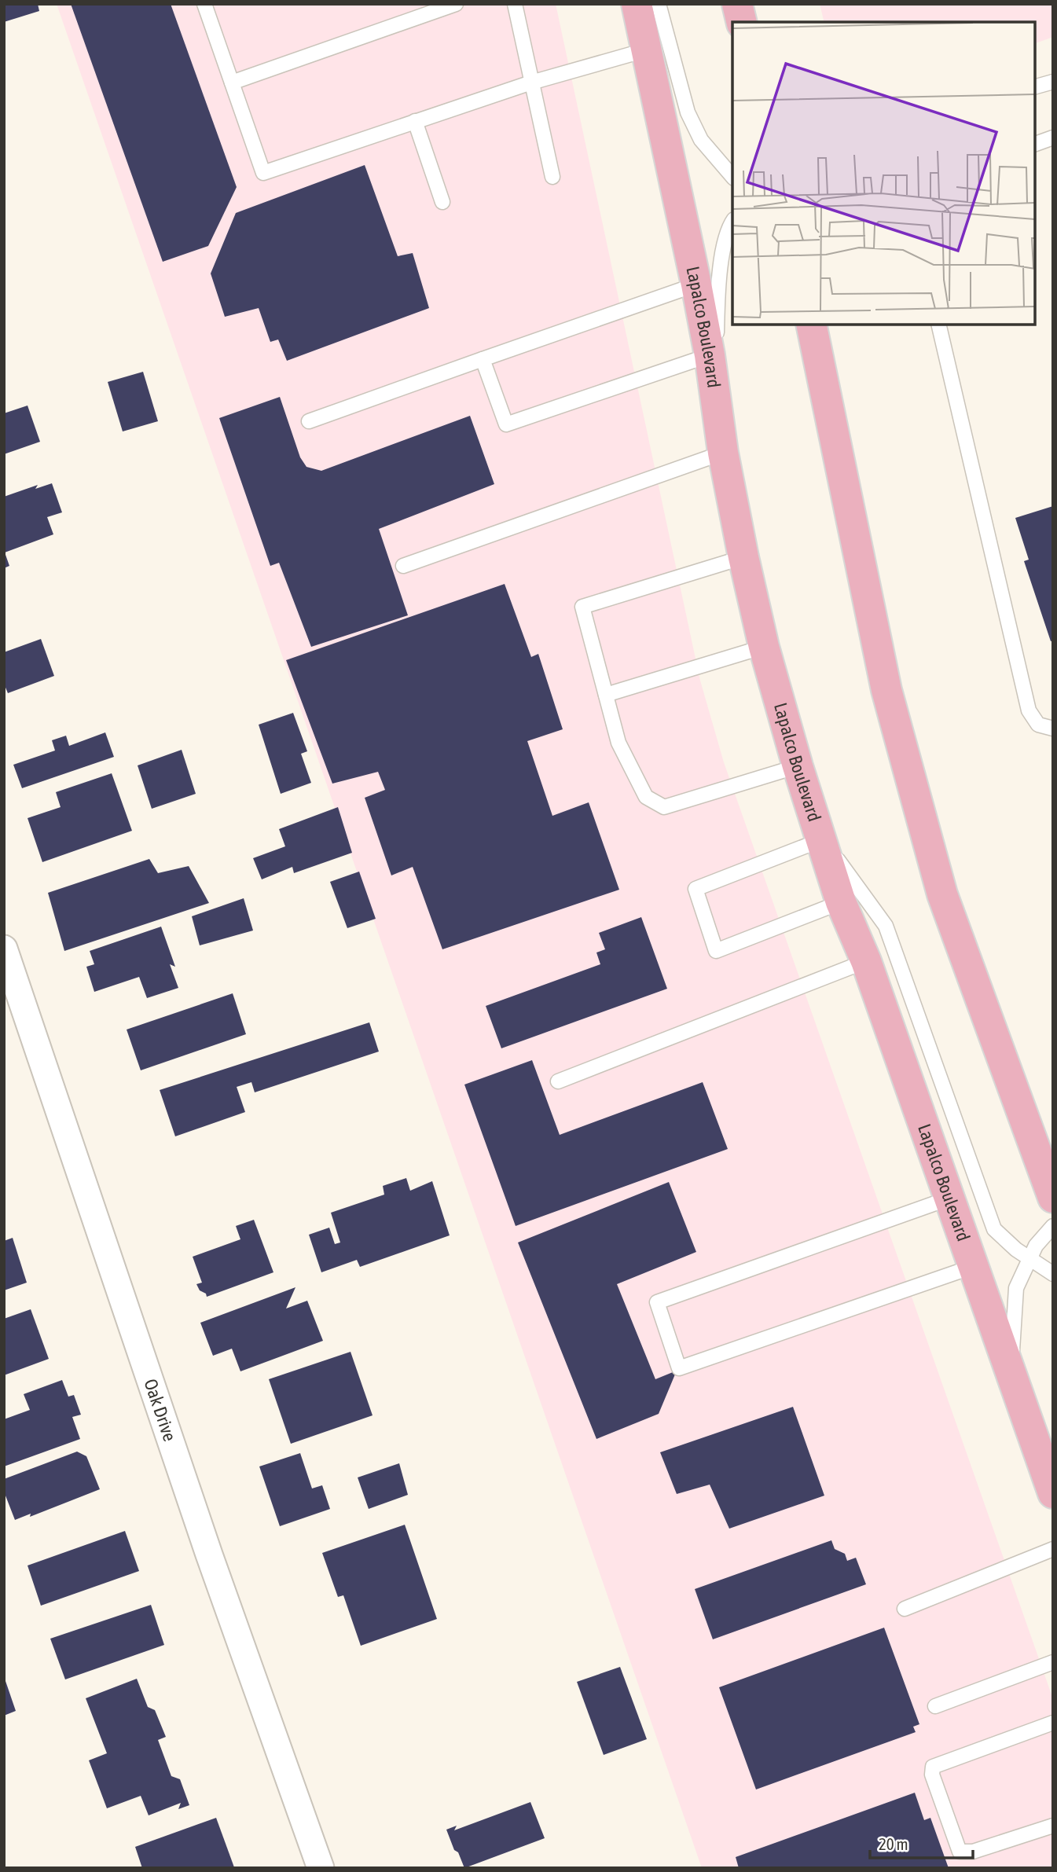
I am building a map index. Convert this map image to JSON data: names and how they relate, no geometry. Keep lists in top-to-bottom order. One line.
{"streets":{"main road":["Lapalco Boulevard"],"street":["Oak Drive"]},"scale_bar":"20 m"}
